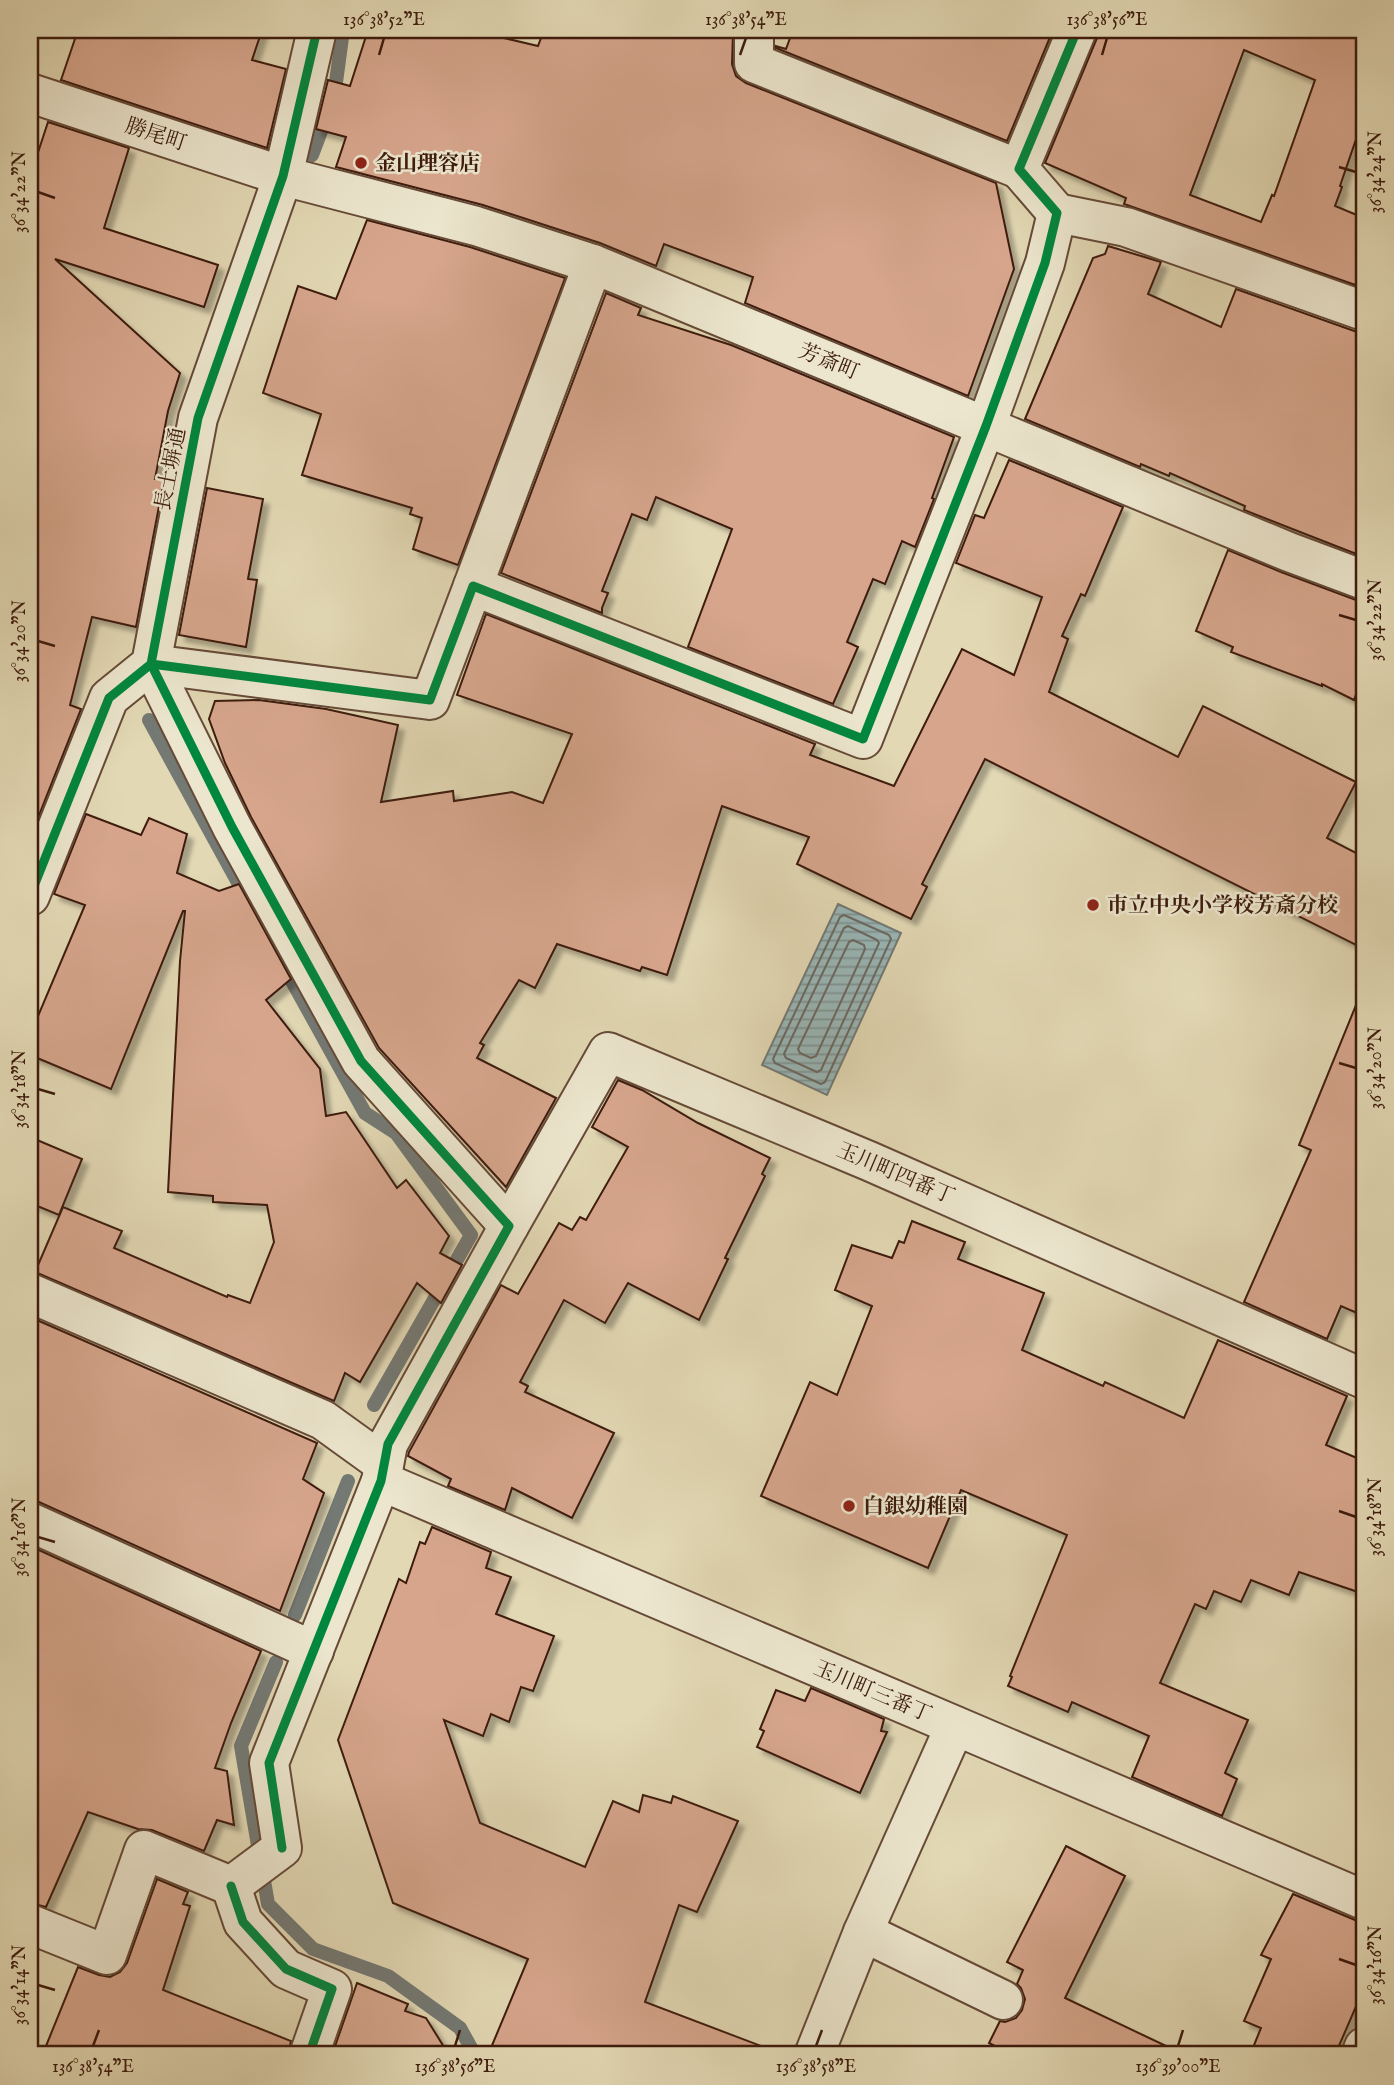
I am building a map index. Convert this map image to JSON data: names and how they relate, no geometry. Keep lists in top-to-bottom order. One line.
{"streets":{"street":["勝尾町","芳斎町","長土塀通","玉川町四番丁","玉川町三番丁"]},"crossings":[["勝尾町","芳斎町"],["勝尾町","長土塀通"],["芳斎町","長土塀通"]],"places":["金山理容店","市立中央小学校芳斎分校","白銀幼稚園"],"coordinates":["136°38'52\"E","136°38'54\"E","136°38'56\"E","36°34'24\"N","36°34'22\"N","36°34'20\"N","36°34'18\"N","36°34'16\"N","36°34'14\"N","136°38'58\"E","136°39'00\"E"]}
